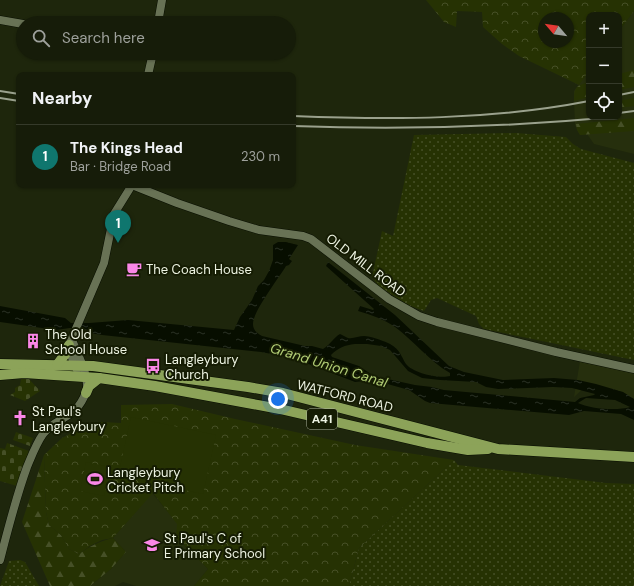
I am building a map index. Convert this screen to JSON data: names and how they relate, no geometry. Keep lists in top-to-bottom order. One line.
{"streets":{"highway":["WATFORD ROAD","A41"],"street":["OLD MILL ROAD"]},"water":["Grand Union Canal"],"places":{"cafe":["The Coach House"],"building":["The Old School House"],"bus stop":["Langleybury Church"],"church":["St Paul's Langleybury"],"sports":["Langleybury Cricket Pitch"],"school or university":["St Paul's C of E Primary School"]},"north":"top left","page":{"map_buttons":["+","−"],"search":"Search here","heading":"Nearby","list":[{"mark":"1","name":"The Kings Head","note":"Bar · Bridge Road","value":"230 m"}],"pins":"1"}}
